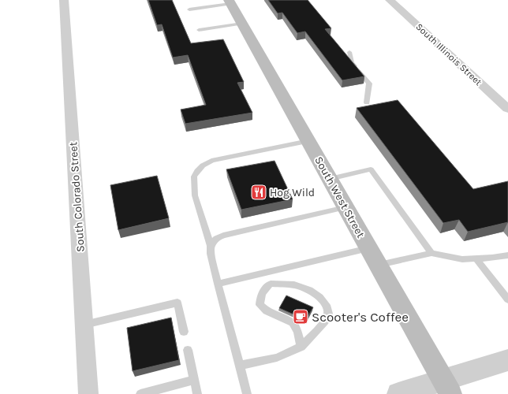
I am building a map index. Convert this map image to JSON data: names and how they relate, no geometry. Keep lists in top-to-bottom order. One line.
{"streets":{"main road":["South West Street"],"street":["South Illinois Street","South Colorado Street"]},"places":{"restaurant":["Hog Wild"],"cafe":["Scooter's Coffee"]}}
